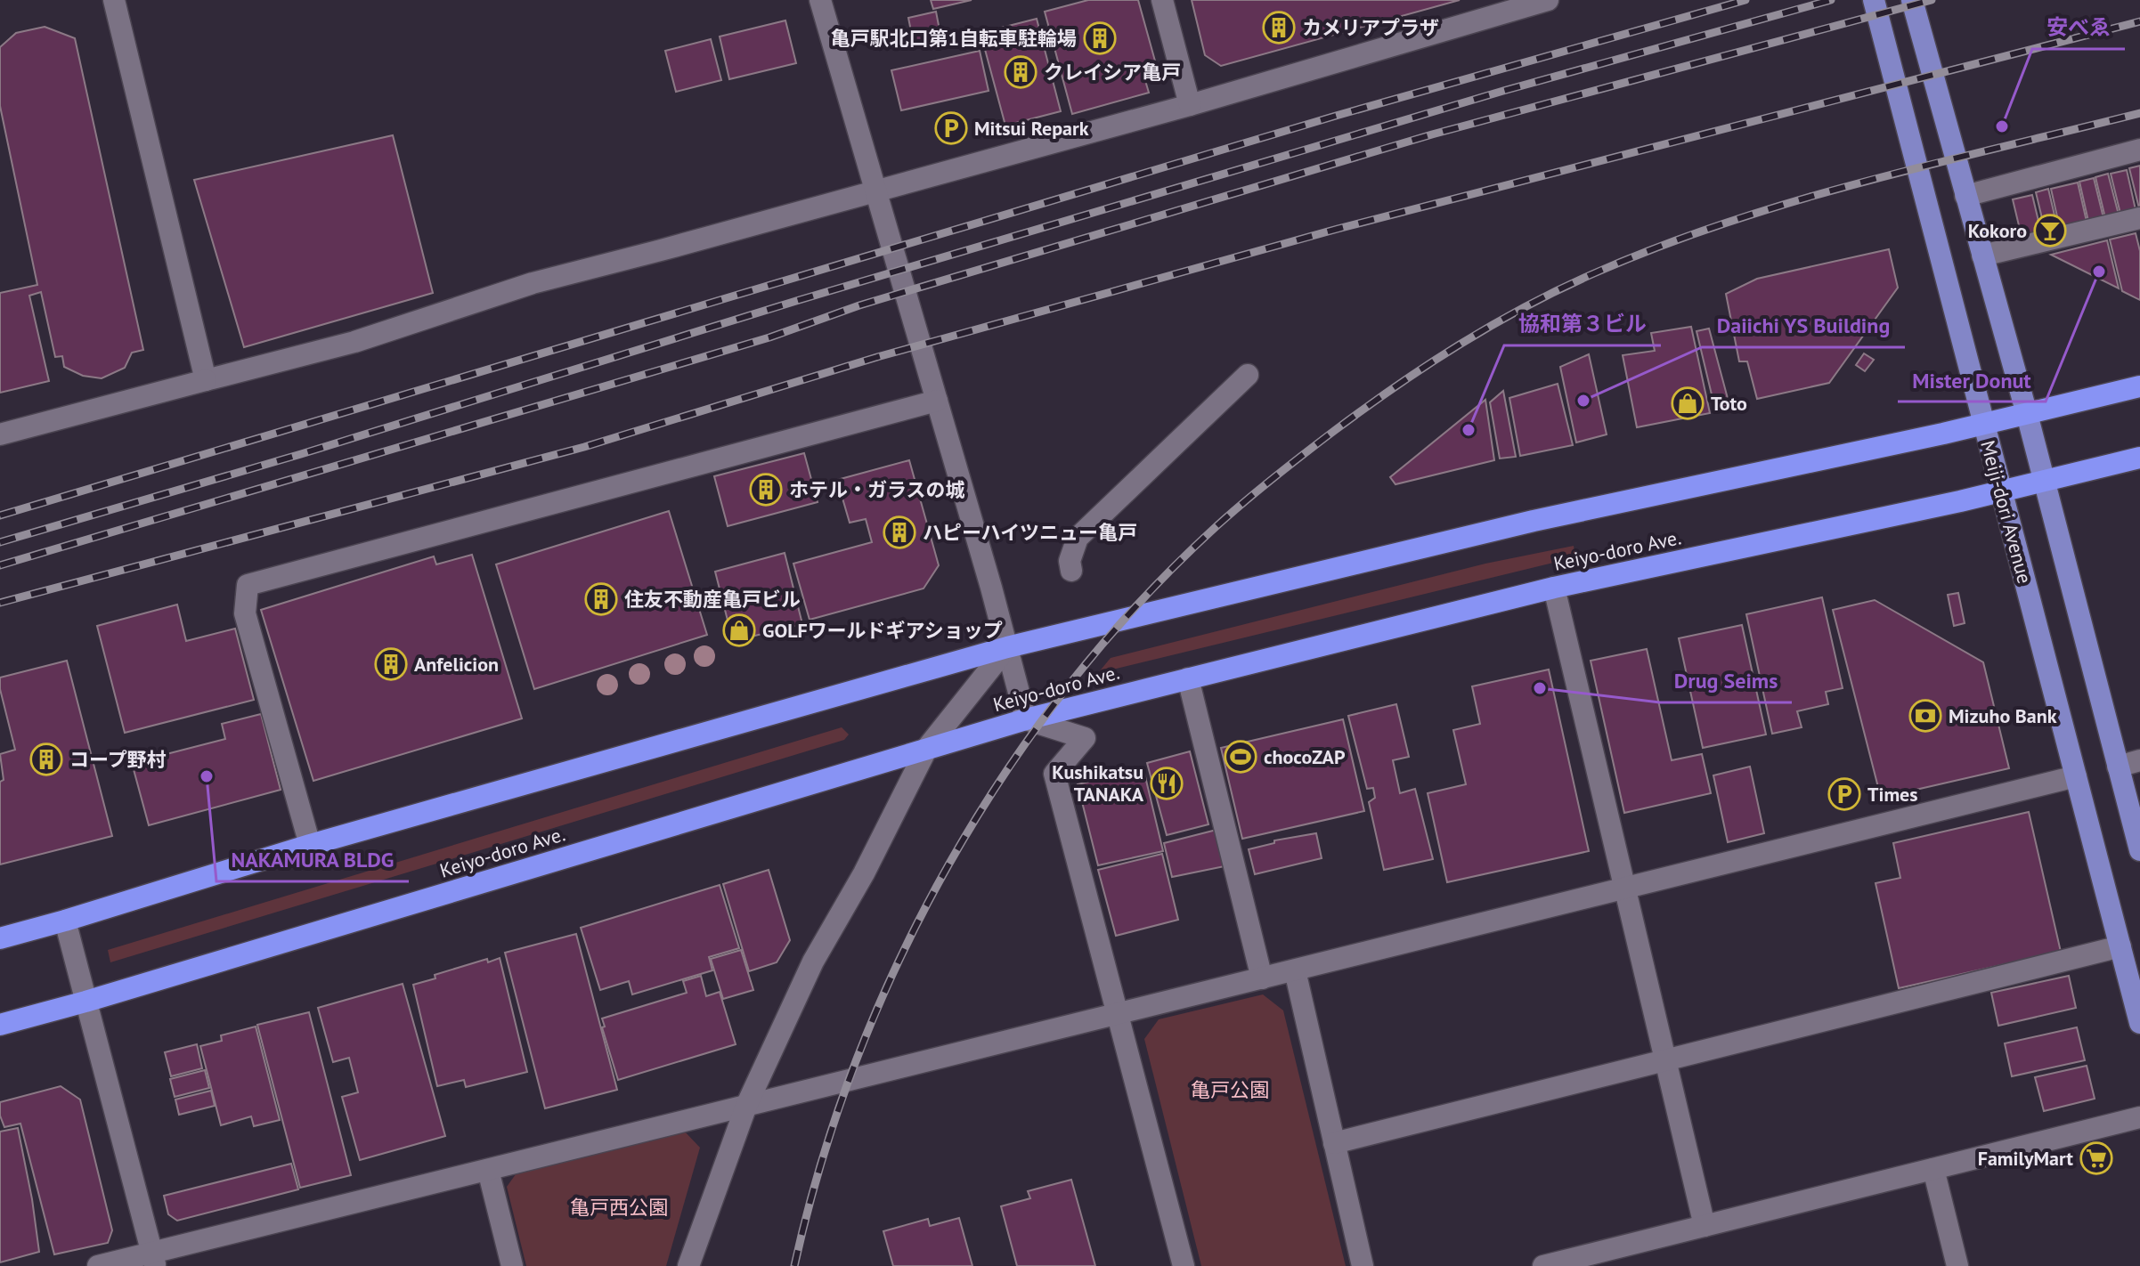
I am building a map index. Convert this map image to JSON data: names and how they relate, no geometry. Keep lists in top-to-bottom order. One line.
{"streets":{"highway":["Keiyo-doro Ave."],"main road":["Meiji-dori Avenue"]},"crossings":[["Meiji-dori Avenue","Keiyo-doro Ave."]],"parks":["亀戸公園","亀戸西公園"],"places":{"building":["カメリアプラザ","亀戸駅北口第1自転車駐輪場","クレイシア亀戸","ホテル・ガラスの城","ハピーハイツニュー亀戸","住友不動産亀戸ビル","Anfelicion","コープ野村"],"other":["安べゑ","Mister Donut","Daiichi YS Building","協和第３ビル","Drug Seims","NAKAMURA BLDG"],"parking":["Mitsui Repark","Times"],"bar":["Kokoro"],"shop":["Toto","GOLFワールドギアショップ"],"bank":["Mizuho Bank"],"sports":["chocoZAP"],"restaurant":["Kushikatsu TANAKA"],"supermarket":["FamilyMart"]}}
